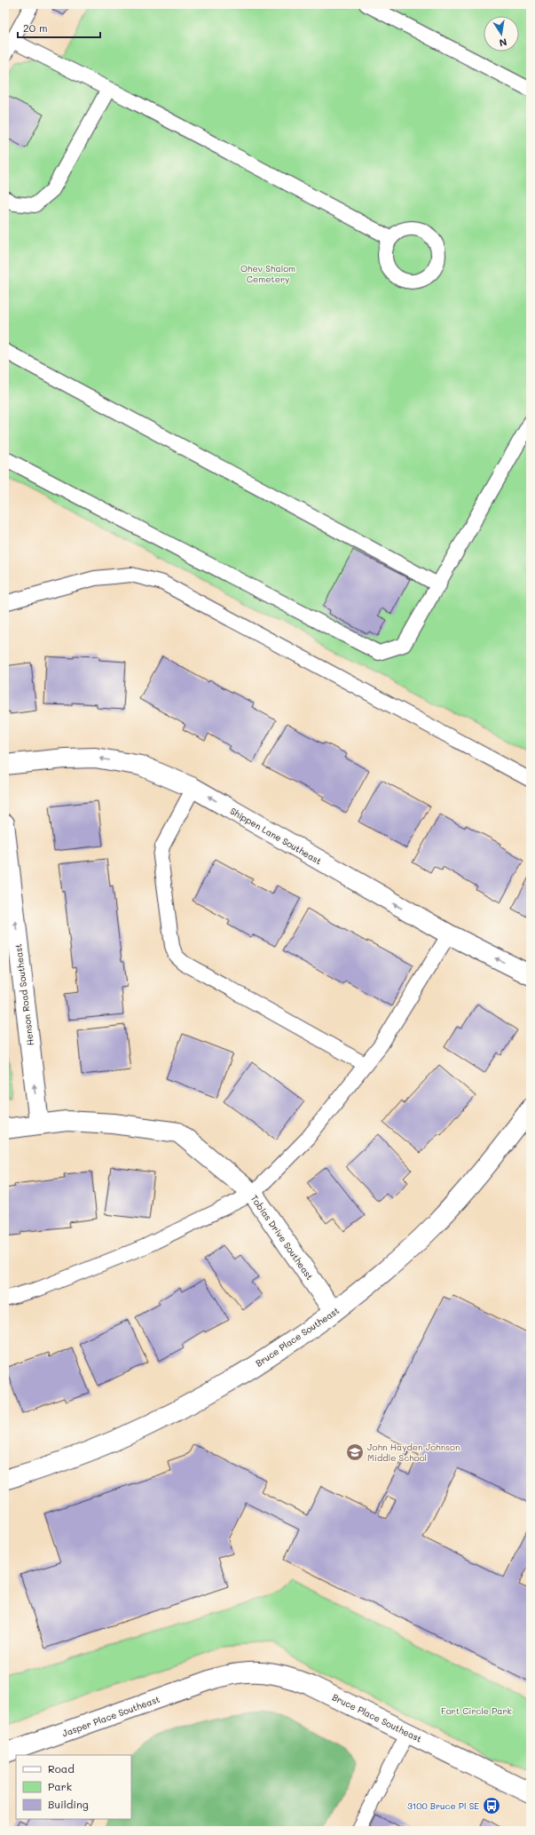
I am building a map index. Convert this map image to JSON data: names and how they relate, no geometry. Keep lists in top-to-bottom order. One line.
{"streets":{"street":["Shippen Lane Southeast","Henson Road Southeast","Tobias Drive Southeast","Bruce Place Southeast","Jasper Place Southeast"]},"crossings":[["Henson Road Southeast","Tobias Drive Southeast"],["Tobias Drive Southeast","Bruce Place Southeast"],["Bruce Place Southeast","Jasper Place Southeast"]],"one_way":["Shippen Lane Southeast","Henson Road Southeast"],"parks":["Ohev Shalom Cemetery","Fort Circle Park"],"places":{"school or university":["John Hayden Johnson Middle School"],"bus stop":["3100 Bruce Pl SE"]},"legend":["Road","Park","Building"],"scale_bar":"20 m","north":"bottom"}
